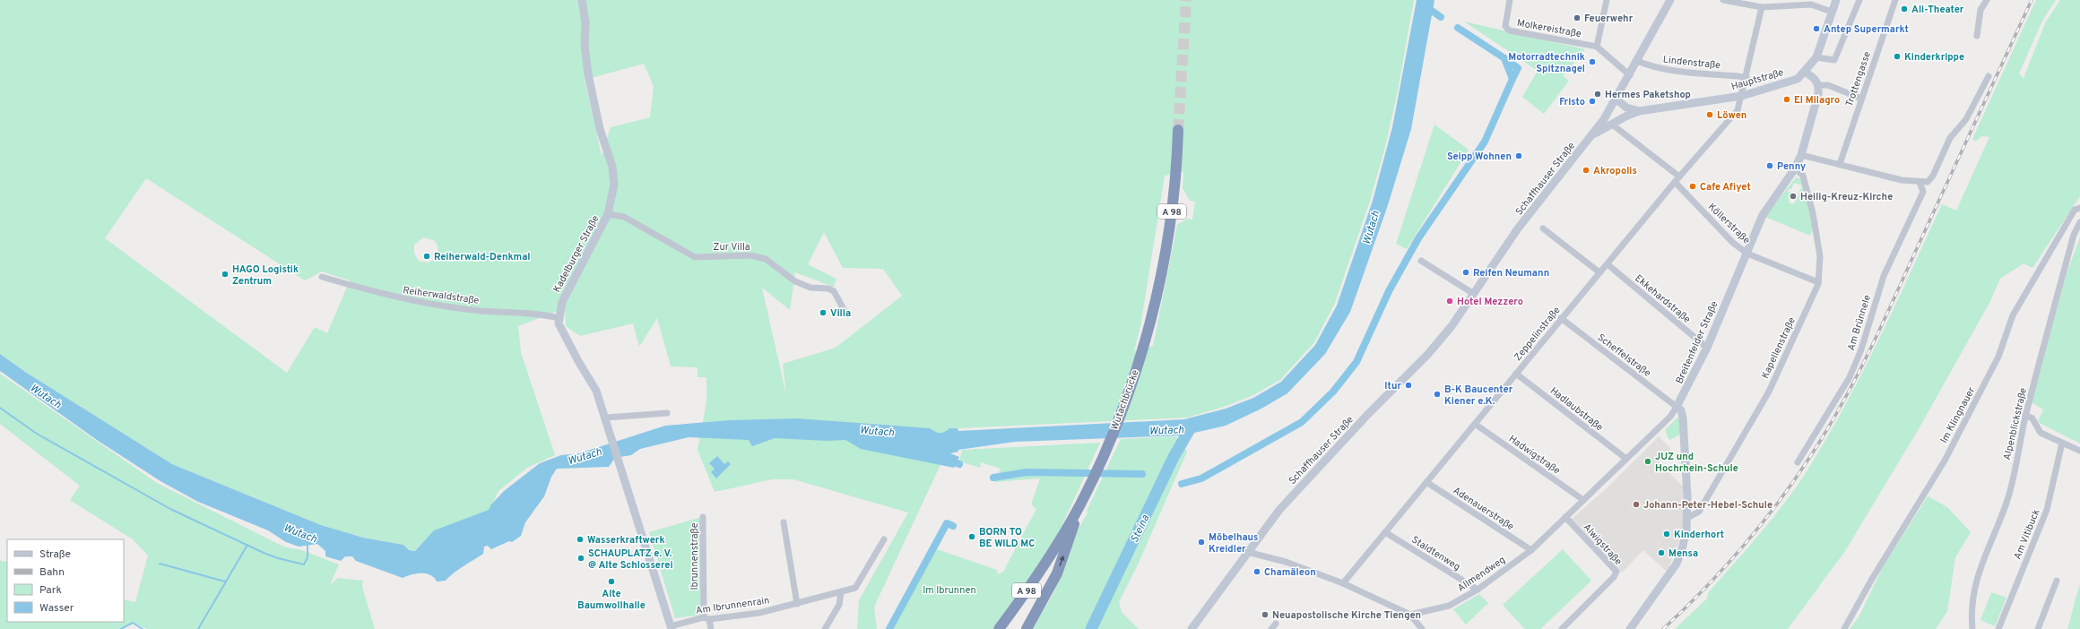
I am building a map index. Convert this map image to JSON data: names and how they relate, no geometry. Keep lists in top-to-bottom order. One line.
{"streets":{"highway":["A 98","Wutachbrücke"],"main road":["Hauptstraße","Schaffhauser Straße","Kadelburger Straße","Breitenfelder Straße"],"street":["Molkereistraße","Lindenstraße","Trottengasse","Köllerstraße","Zur Villa","Reiherwaldstraße","Ekkehardstraße","Am Brünnele","Zeppelinstraße","Kapellenstraße","Scheffelstraße","Hadlaubstraße","Im Klingnauer","Alpenblickstraße","Hadwigstraße","Adenauerstraße","Am Vitibuck","Alwigstraße","Staldtenweg","Ibrunnenstraße","Allmendweg","Am Ibrunnenrain"]},"crossings":[["Lindenstraße","Schaffhauser Straße"],["Lindenstraße","Zeppelinstraße"],["Hauptstraße","Zeppelinstraße"],["A 98","Wutachbrücke"],["Köllerstraße","Zeppelinstraße"],["Köllerstraße","Breitenfelder Straße"],["Köllerstraße","Kapellenstraße"],["Zur Villa","Kadelburger Straße"],["Kadelburger Straße","Reiherwaldstraße"],["Kadelburger Straße","Am Ibrunnenrain"],["Ekkehardstraße","Zeppelinstraße"],["Ekkehardstraße","Breitenfelder Straße"],["Zeppelinstraße","Scheffelstraße"],["Zeppelinstraße","Hadlaubstraße"],["Zeppelinstraße","Hadwigstraße"],["Zeppelinstraße","Adenauerstraße"],["Zeppelinstraße","Staldtenweg"],["Breitenfelder Straße","Kapellenstraße"],["Breitenfelder Straße","Scheffelstraße"],["Breitenfelder Straße","Allmendweg"],["Scheffelstraße","Allmendweg"],["Hadlaubstraße","Allmendweg"],["Hadwigstraße","Allmendweg"],["Adenauerstraße","Allmendweg"],["Alwigstraße","Allmendweg"],["Staldtenweg","Allmendweg"],["Ibrunnenstraße","Am Ibrunnenrain"]],"water":["Wutach","Steina"],"parks":["Im Ibrunnen"],"places":["Ali-Theater","Feuerwehr","Antep Supermarkt","Kinderkrippe","Motorradtechnik Spitznagel","Hermes Paketshop","El Milagro","Fristo","Löwen","Seipp Wohnen","Penny","Akropolis","Cafe Afiyet","Heilig-Kreuz-Kirche","Reiherwald-Denkmal","Reifen Neumann","HAGO Logistik Zentrum","Hotel Mezzero","Villa","ltur","B-K Baucenter Kiener e.K.","JUZ und Hochrhein-Schule","Johann-Peter-Hebel-Schule","Kinderhort","BORN TO BE WILD MC","Wasserkraftwerk","Möbelhaus Kreidler","Mensa","SCHAUPLATZ e. V. @ Alte Schlosserei","Chamäleon","Alte Baumwollhalle","Neuapostolische Kirche Tiengen"],"legend":["Straße","Bahn","Park","Wasser"]}
